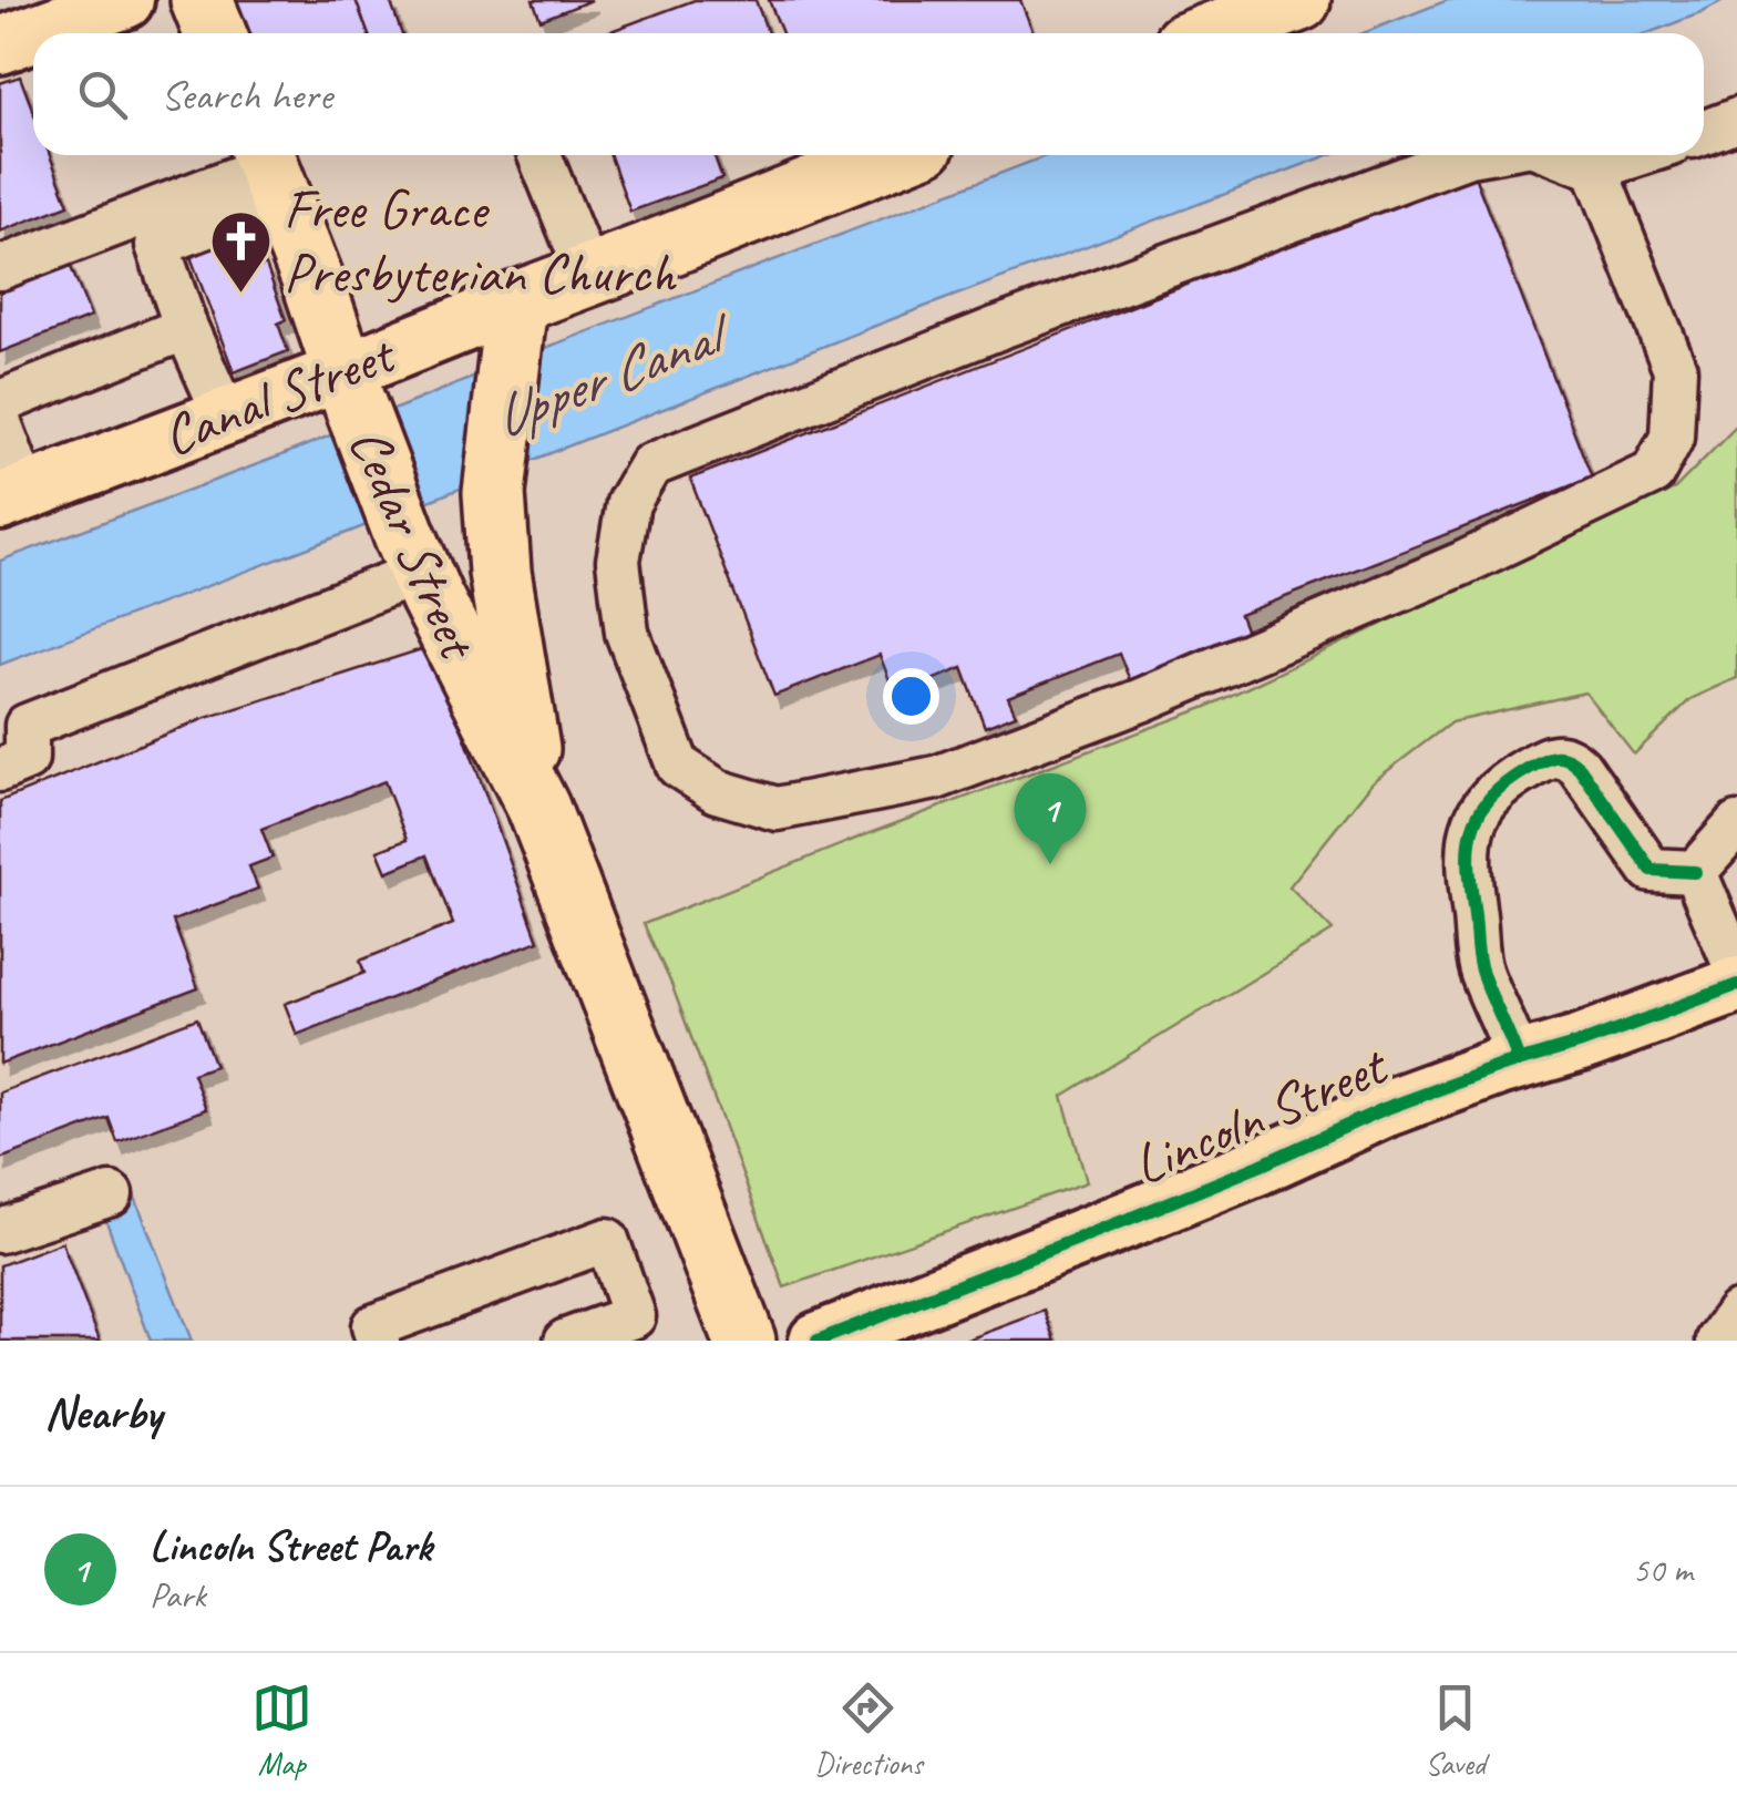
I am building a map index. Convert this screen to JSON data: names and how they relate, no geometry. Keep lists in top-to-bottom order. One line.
{"streets":{"highway":["Canal Street","Cedar Street"],"main road":["Lincoln Street"]},"crossings":[["Canal Street","Cedar Street"]],"water":["Upper Canal"],"places":{"church":["Free Grace Presbyterian Church"]},"page":{"search":"Search here","pins":"1","heading":"Nearby","list":[{"mark":"1","name":"Lincoln Street Park","note":"Park","value":"50 m"}],"nav":["Map","Directions","Saved"]}}
